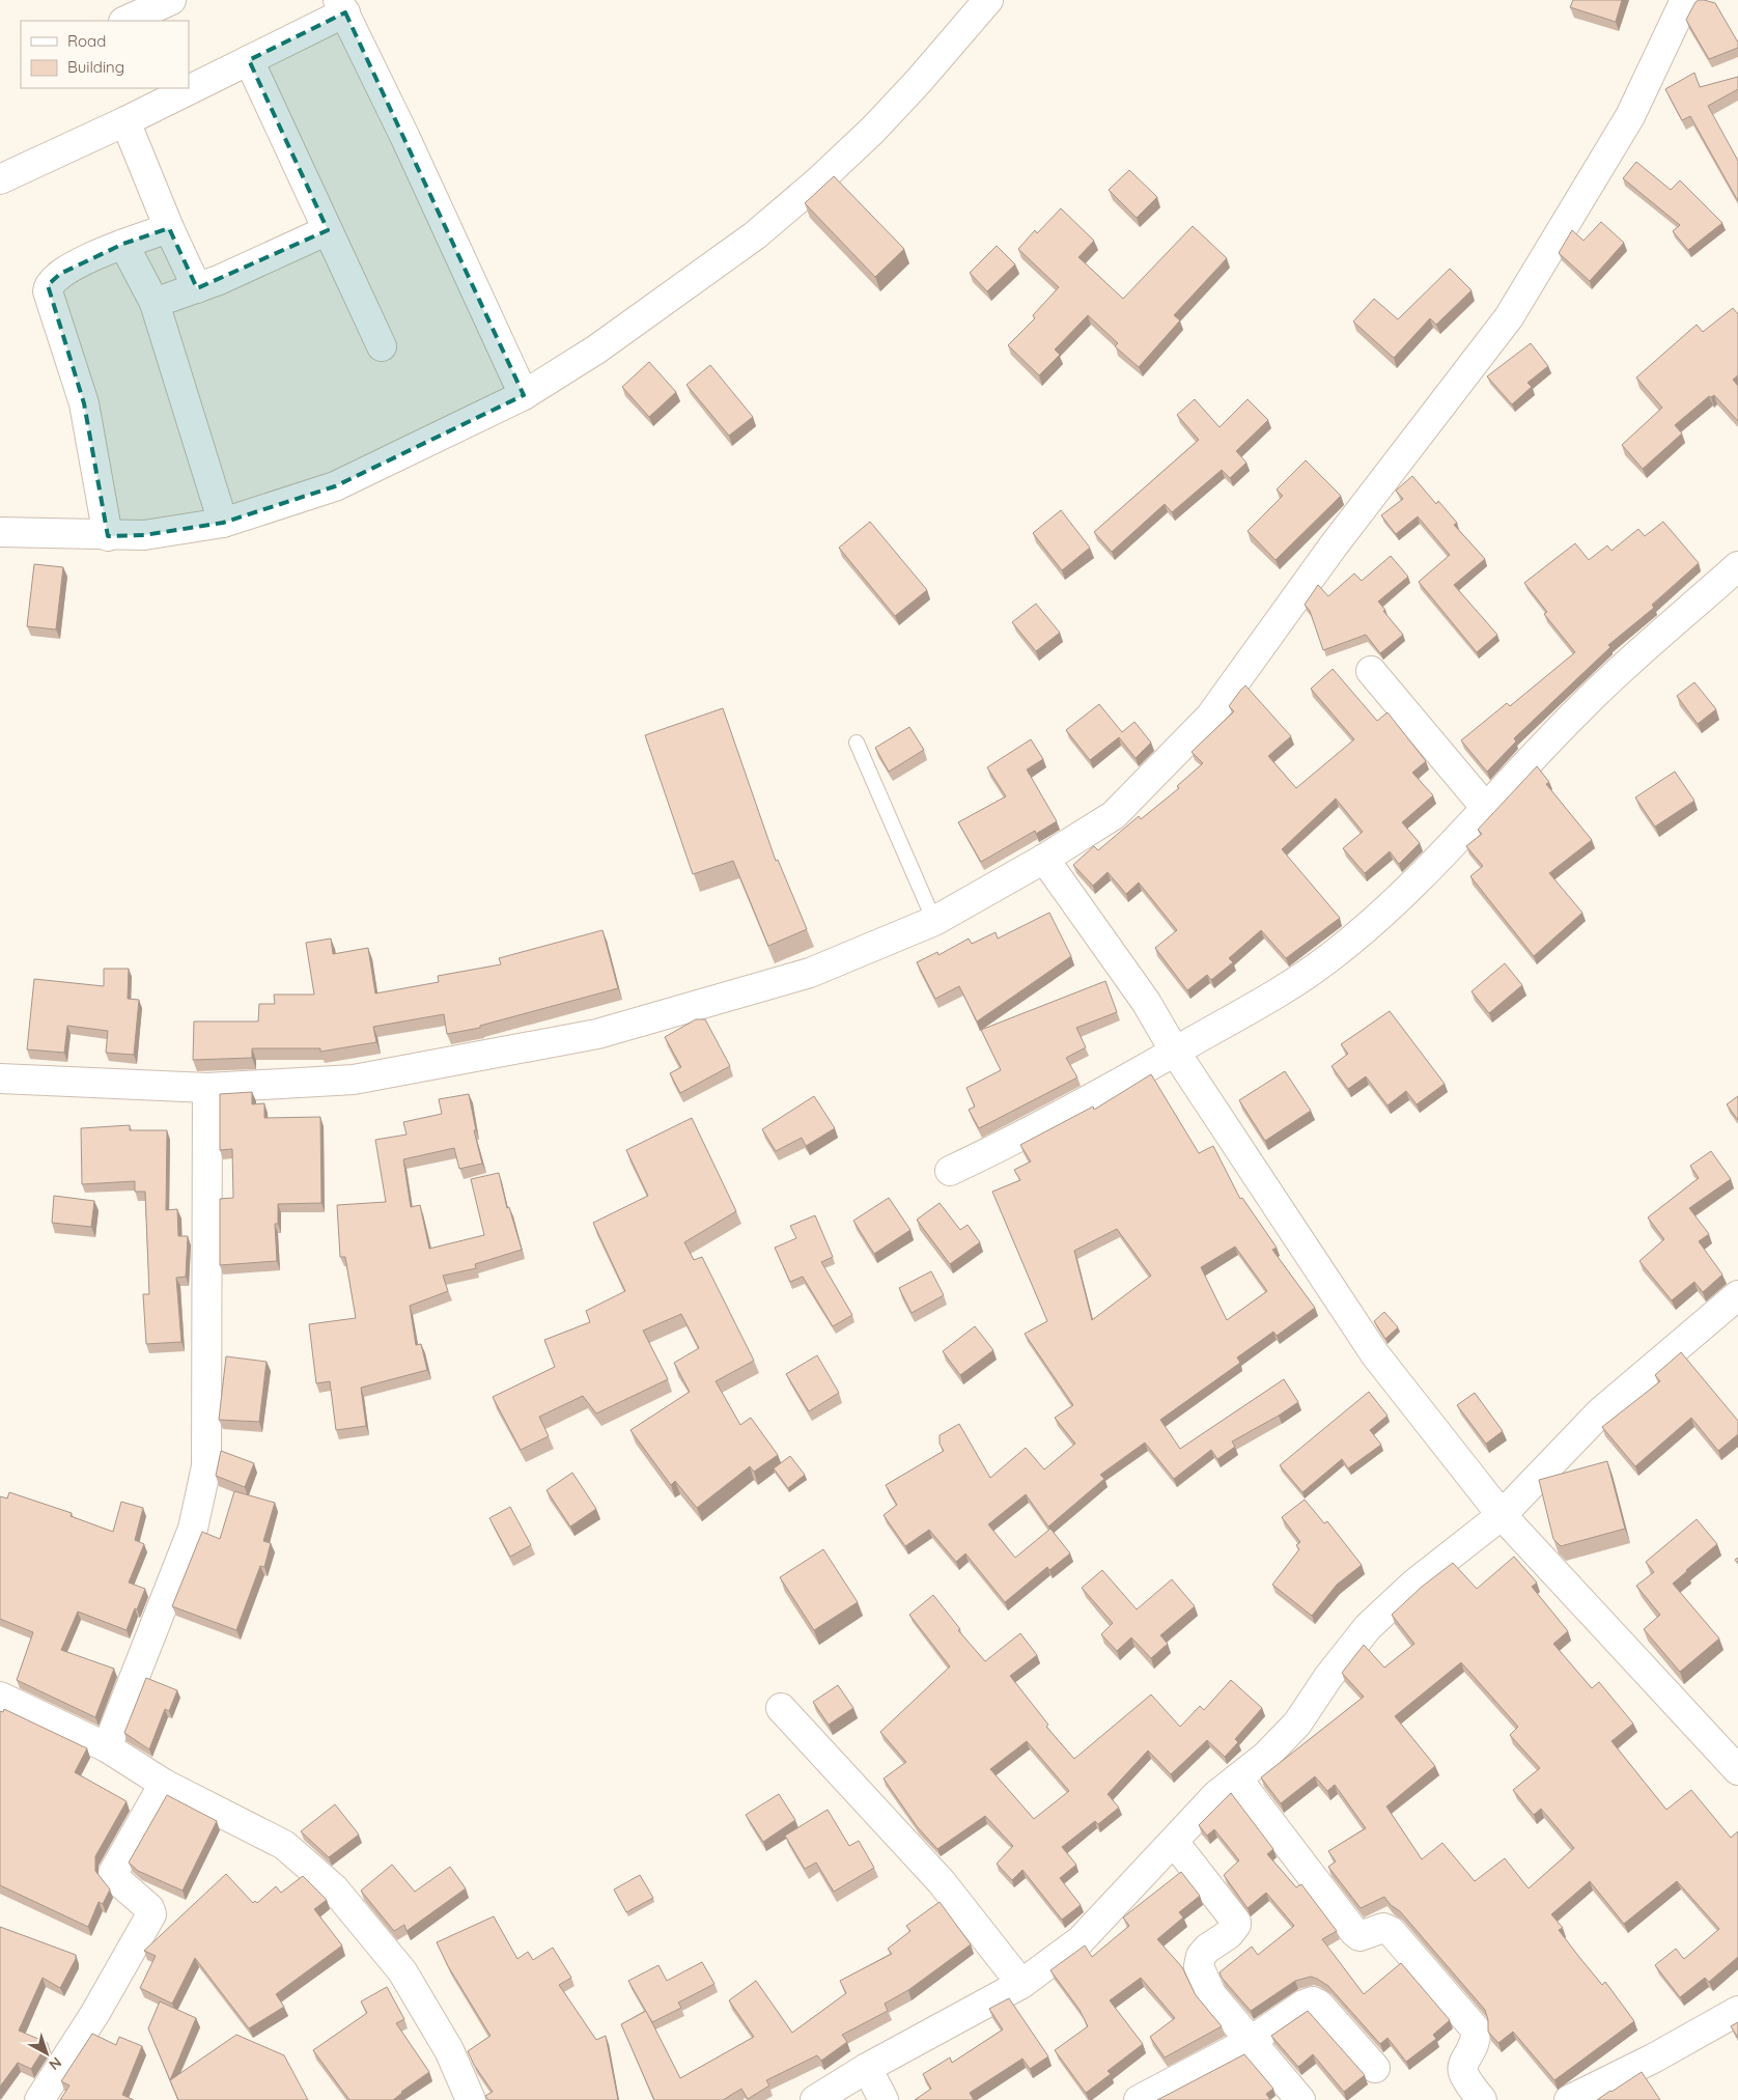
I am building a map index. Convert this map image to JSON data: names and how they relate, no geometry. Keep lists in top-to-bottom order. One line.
{"legend":["Road","Building"],"north":"bottom right"}
